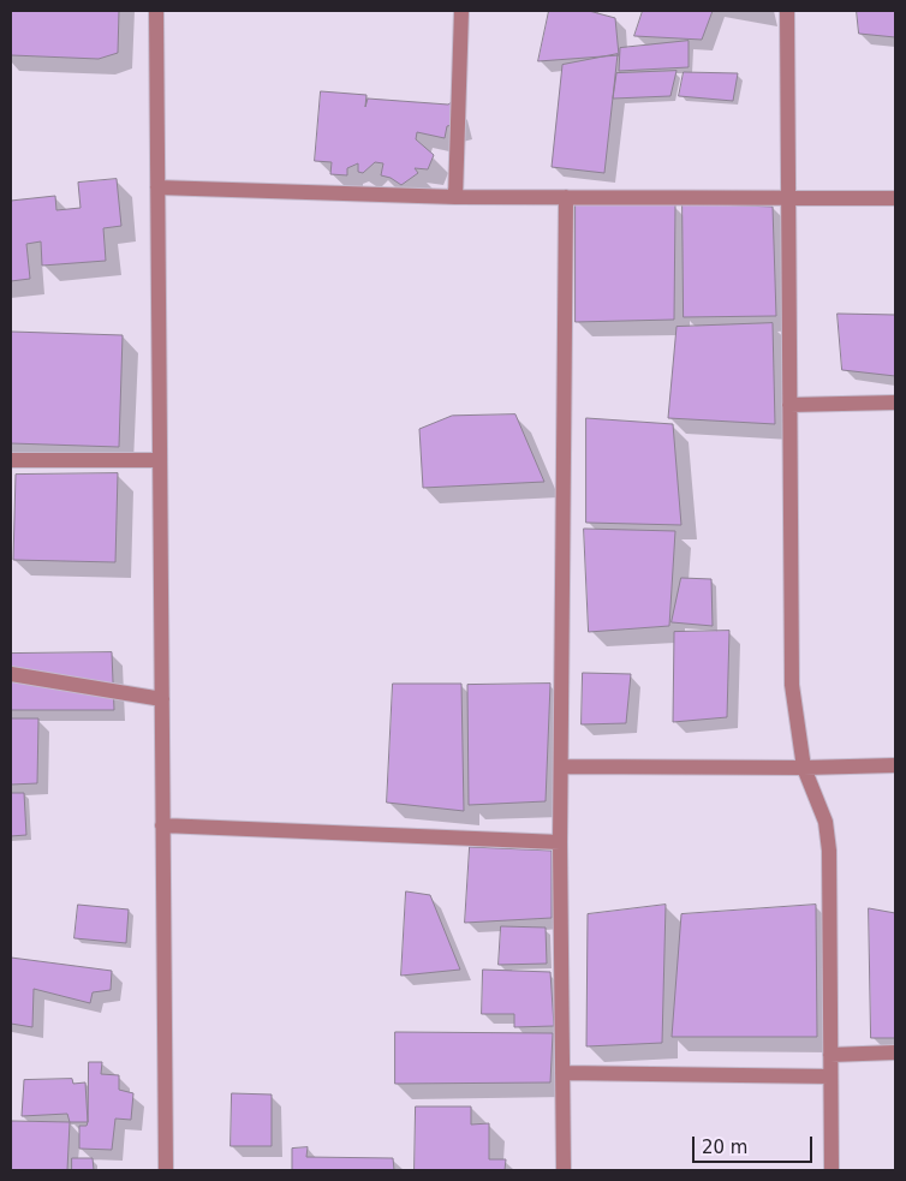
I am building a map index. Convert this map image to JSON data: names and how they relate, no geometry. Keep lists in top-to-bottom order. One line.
{"scale_bar":"20 m"}
